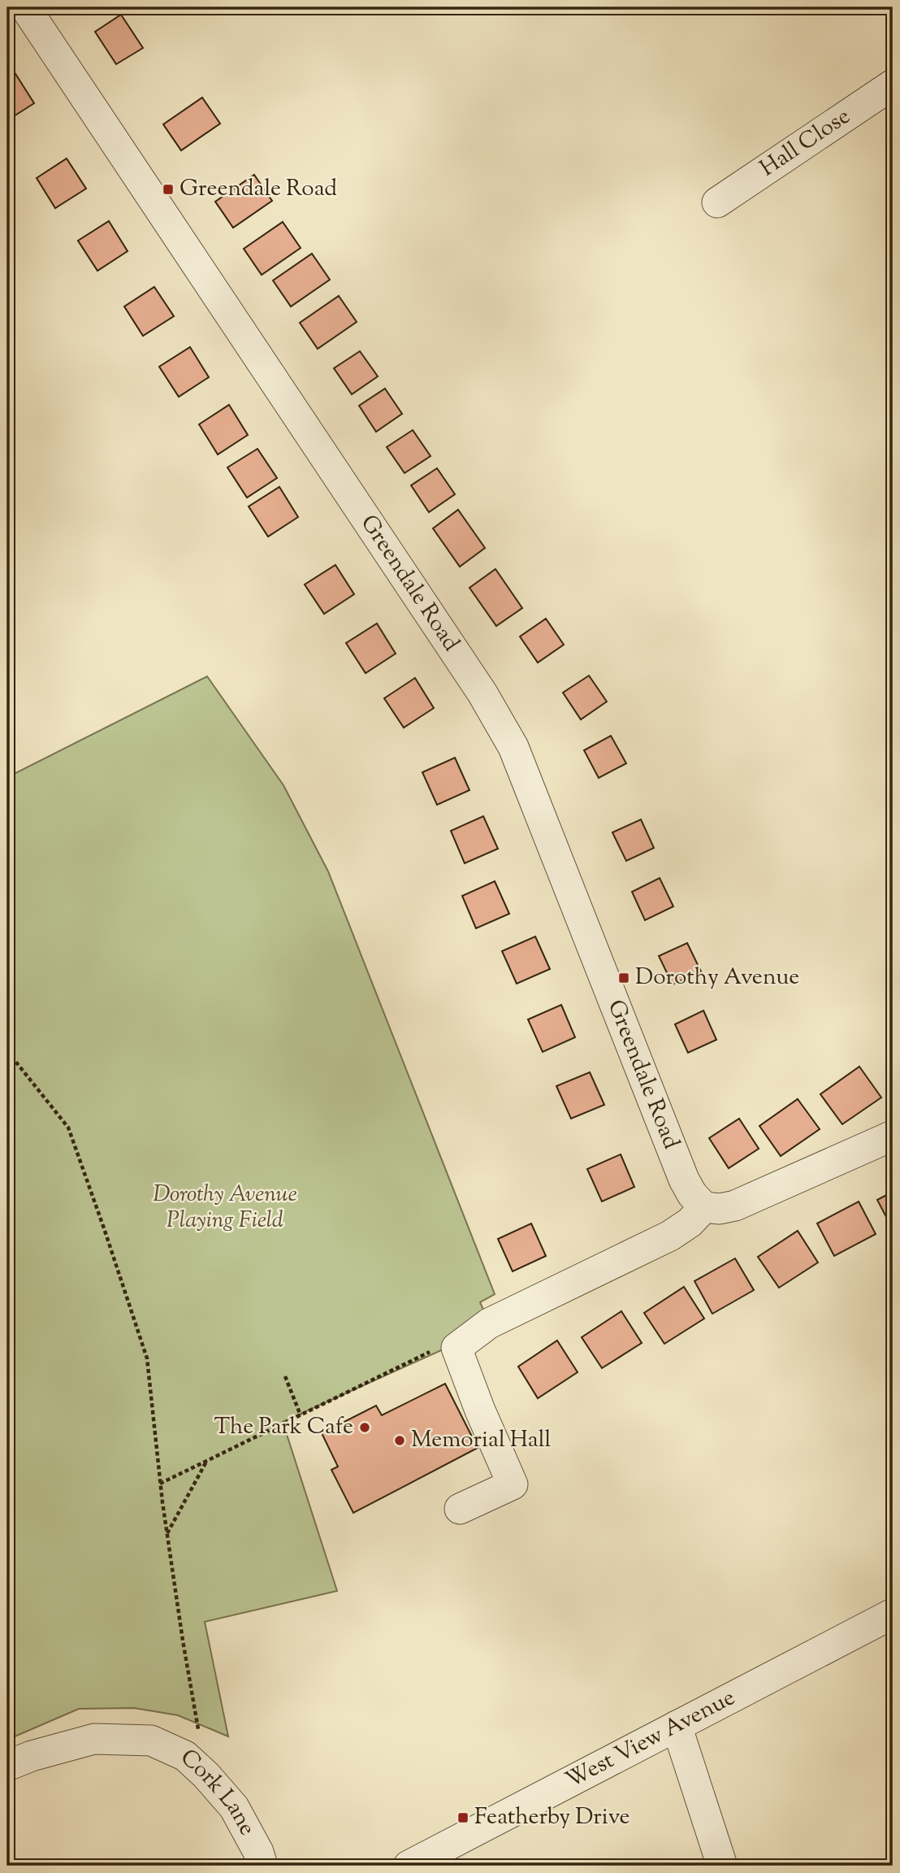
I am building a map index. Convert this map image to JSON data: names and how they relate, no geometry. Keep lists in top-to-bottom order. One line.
{"streets":{"street":["Hall Close","Greendale Road","West View Avenue","Cork Lane"]},"parks":["Dorothy Avenue Playing Field"],"places":{"transit":["Greendale Road","Dorothy Avenue","Featherby Drive"],"other":["The Park Cafe","Memorial Hall"]}}
